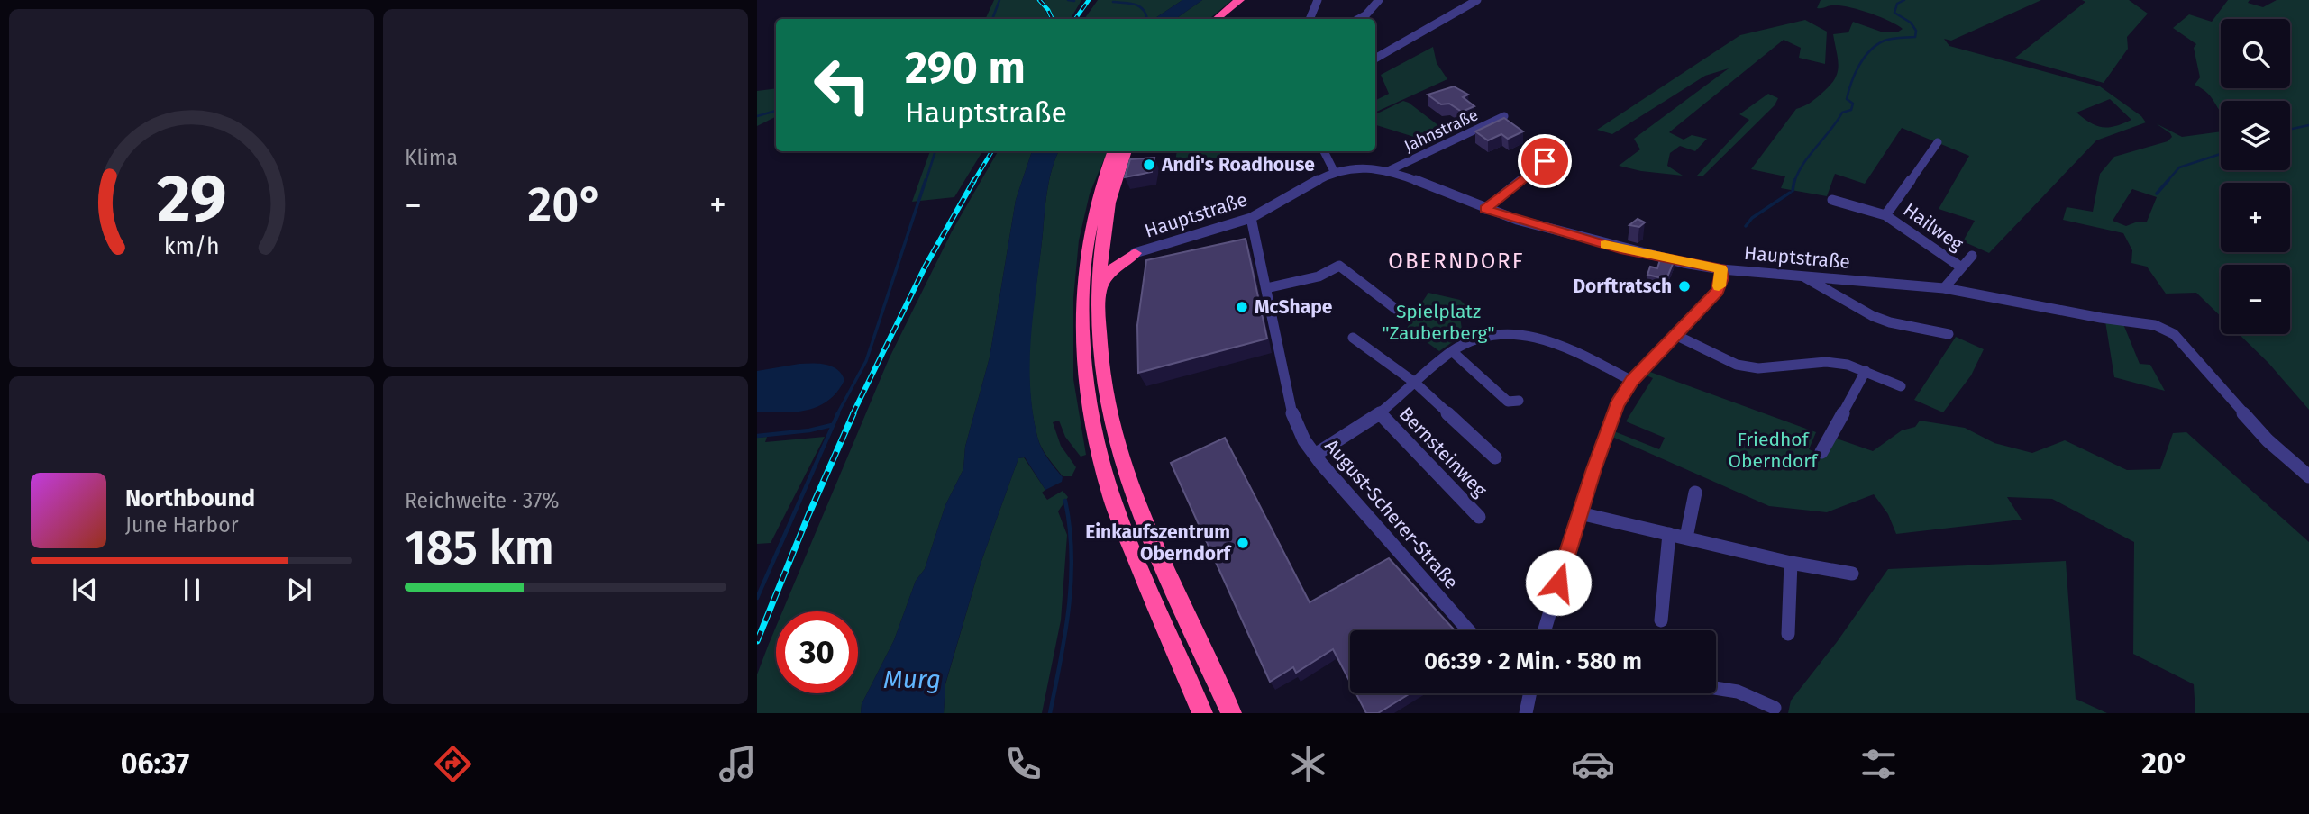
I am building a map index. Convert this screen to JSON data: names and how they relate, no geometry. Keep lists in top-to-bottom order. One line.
{"streets":{"street":["Jahnstraße","Hauptstraße","Hailweg","Bernsteinweg","August-Scherer-Straße"]},"crossings":[["Jahnstraße","Hauptstraße"],["Hauptstraße","August-Scherer-Straße"]],"districts":["OBERNDORF"],"water":["Murg"],"parks":["Spielplatz \"Zauberberg\"","Friedhof Oberndorf"],"places":["Andi's Roadhouse","Dorftratsch","McShape","Einkaufszentrum Oberndorf"],"page":{"tile":["Klima",["Reichweite · 37%","185 km"]],"map_buttons":["+","−"],"turn":["290 m","Hauptstraße"],"heat":["−","20°","+"],"song":["Northbound","June Harbor"],"limit":"30","trip":"06:39 · 2 Min. · 580 m","tabs":["06:37","20°"],"gauge":["29","km/h"]}}
